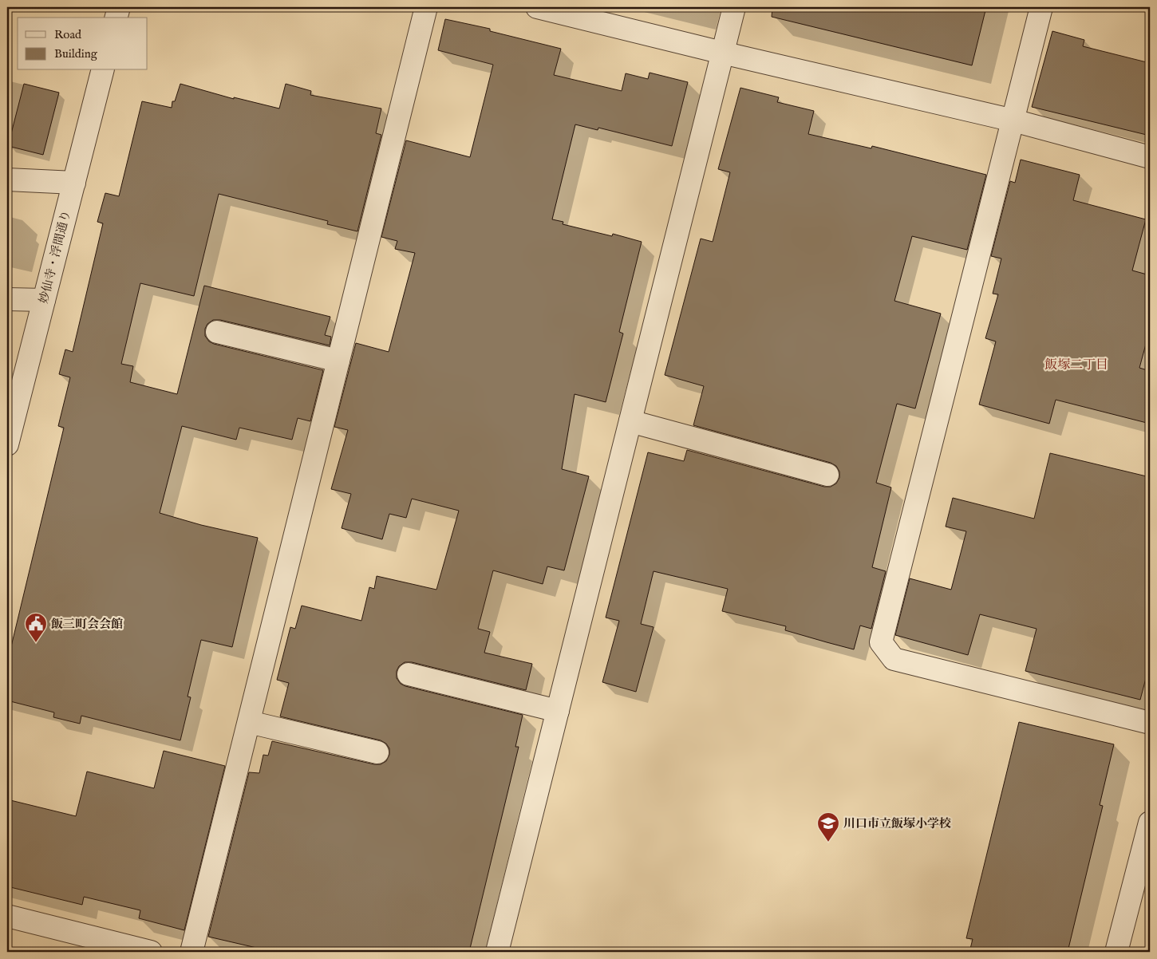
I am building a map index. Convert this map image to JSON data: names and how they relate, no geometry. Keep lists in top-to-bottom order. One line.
{"streets":{"street":["妙仙寺・浮間通り"]},"districts":["飯塚二丁目"],"places":{"public building":["飯三町会会館"],"school or university":["川口市立飯塚小学校"]},"legend":["Road","Building"]}
